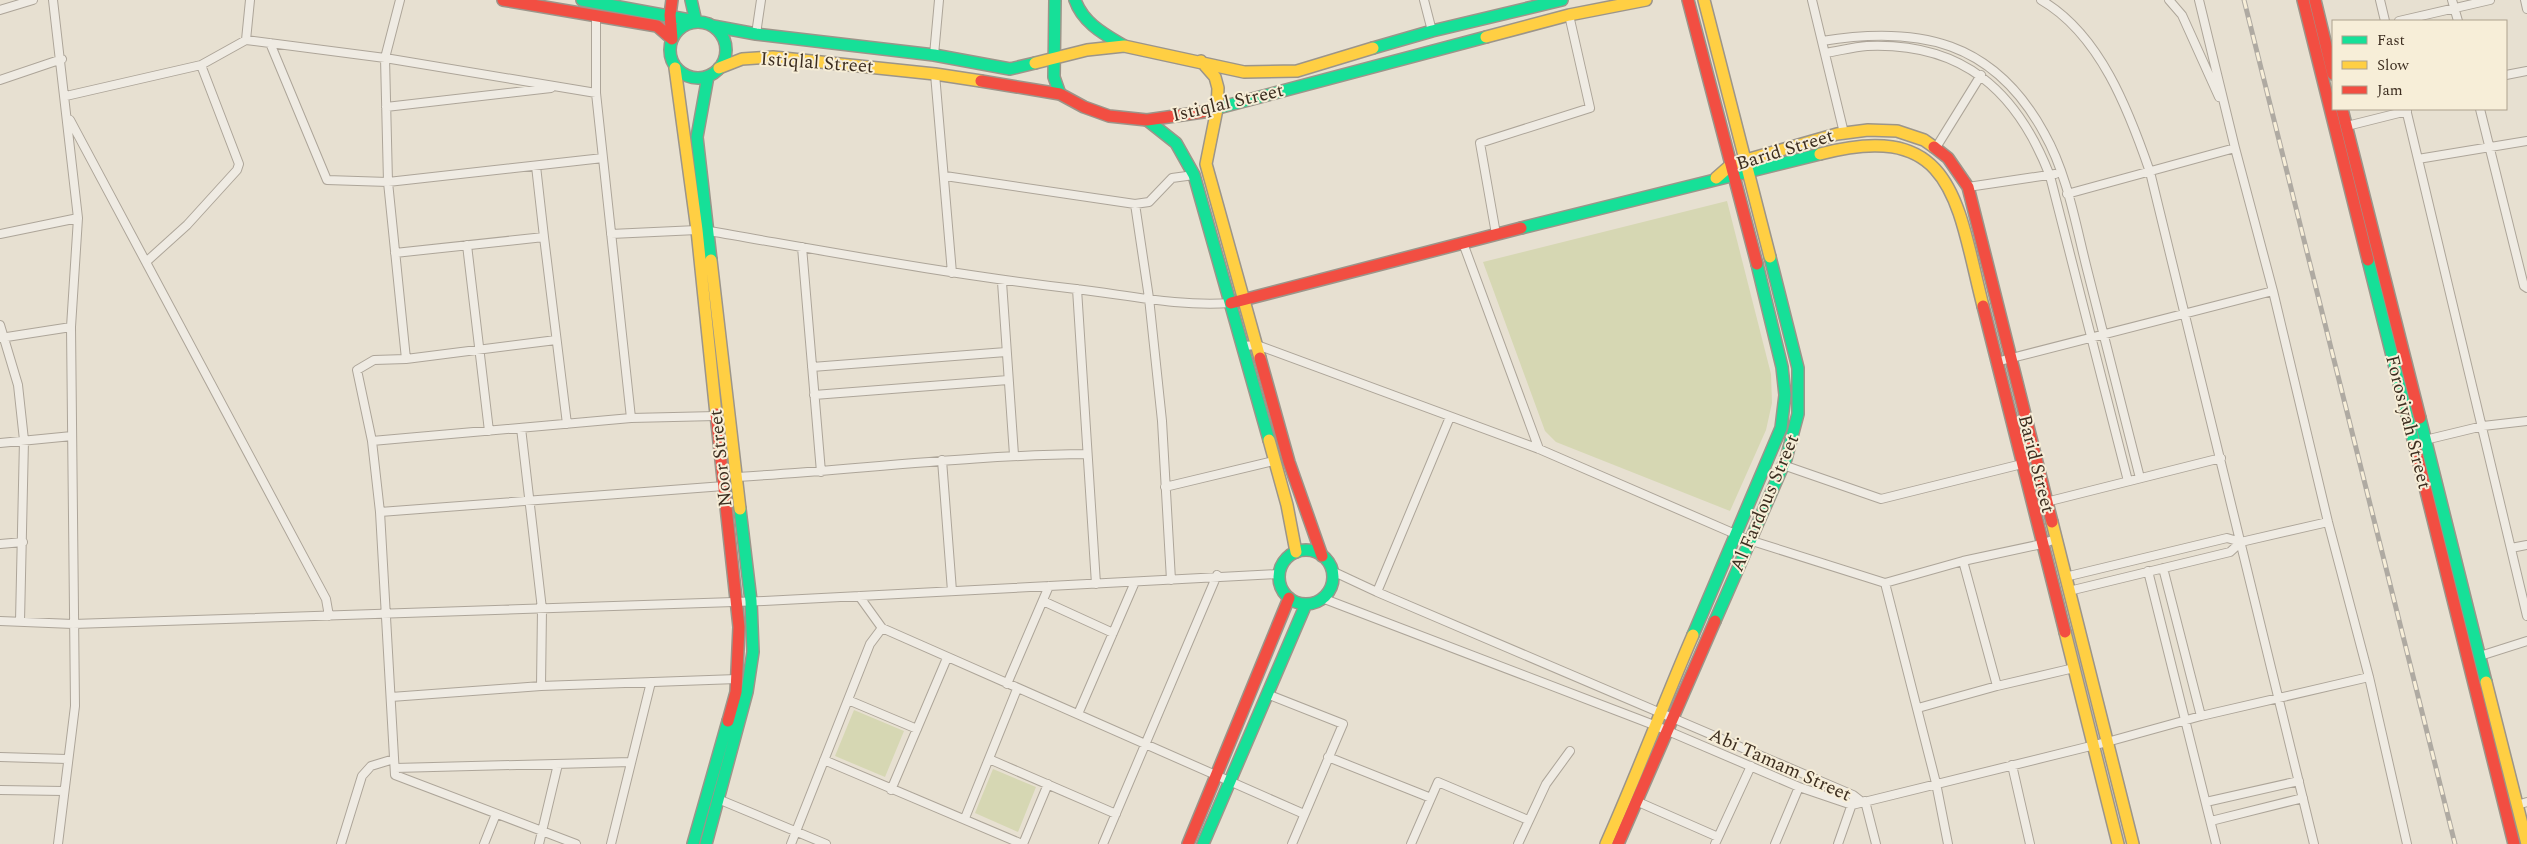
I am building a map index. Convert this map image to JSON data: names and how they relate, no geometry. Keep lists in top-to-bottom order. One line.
{"streets":{"main road":["Istiqlal Street","Barid Street","Forosiyah Street","Noor Street","Al Fardous Street"],"street":["Abi Tamam Street"]},"crossings":[["Istiqlal Street","Noor Street"],["Barid Street","Al Fardous Street"],["Al Fardous Street","Abi Tamam Street"]],"legend":["Fast","Slow","Jam"]}
